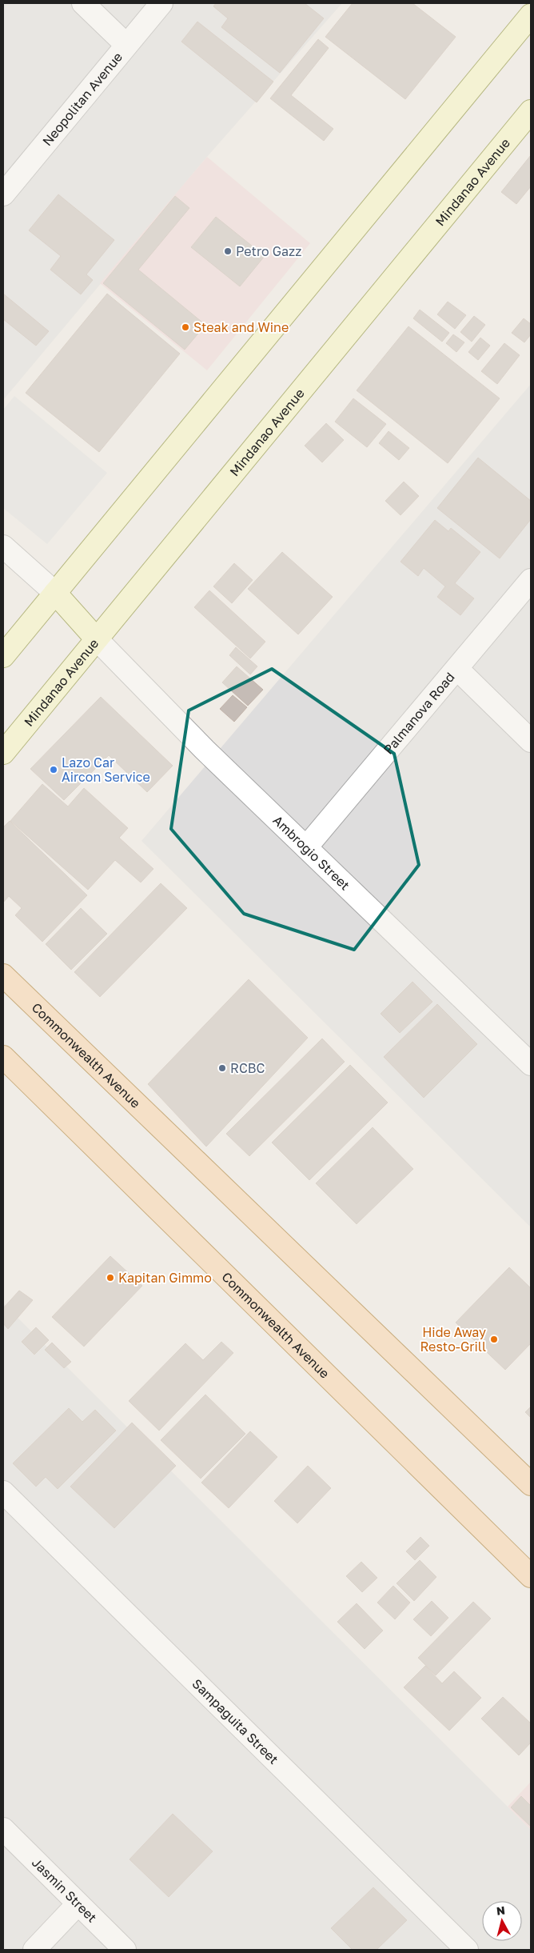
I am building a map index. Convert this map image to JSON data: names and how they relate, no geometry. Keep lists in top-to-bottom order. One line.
{"streets":{"main road":["Mindanao Avenue","Commonwealth Avenue"],"street":["Neopolitan Avenue","Palmanova Road","Ambrogio Street","Sampaguita Street","Jasmin Street"]},"crossings":[["Mindanao Avenue","Ambrogio Street"],["Palmanova Road","Ambrogio Street"]],"places":["Petro Gazz","Steak and Wine","Lazo Car Aircon Service","RCBC","Kapitan Gimmo","Hide Away Resto-Grill"],"north":"top"}
